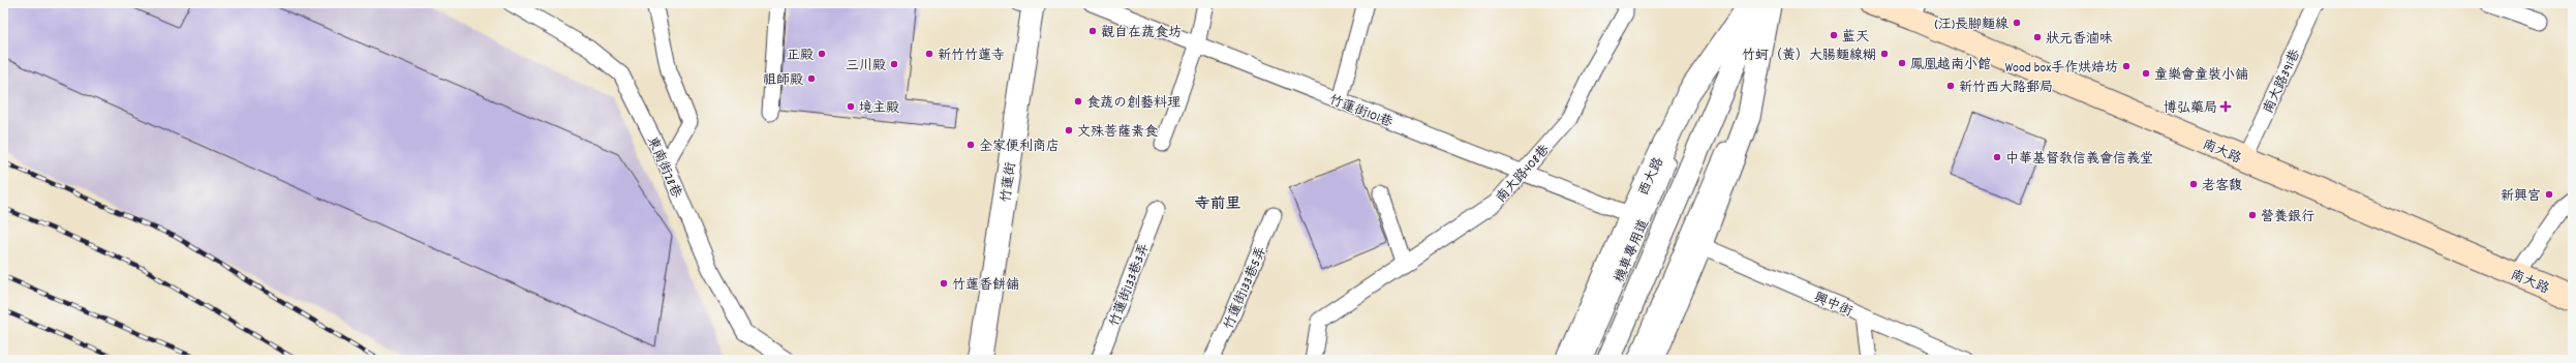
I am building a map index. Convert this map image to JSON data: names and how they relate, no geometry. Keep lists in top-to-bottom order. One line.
{"streets":{"main road":["南大路"],"street":["西大路","竹蓮街"],"lane":["南大路391巷","竹蓮街101巷","東南街28巷","南大路408巷","機車專用道","竹蓮街133巷3弄","竹蓮街133巷5弄","興中街"]},"crossings":[["南大路391巷","南大路"],["竹蓮街101巷","南大路408巷"],["竹蓮街101巷","西大路"],["西大路","機車專用道"]],"districts":["寺前里"],"places":{"other":["(汪)長腳麵線","觀自在蔬食坊","藍天","狀元香滷味","正殿","新竹竹蓮寺","竹蚵（黃）大腸麵線糊","鳳凰越南小館","三川殿","Wood box手作烘焙坊","童樂會童裝小舖","祖師殿","新竹西大路郵局","食蔬の創藝料理","境主殿","文殊菩薩素食","全家便利商店","中華基督教信義會信義堂","老客馥","新興宮","營養銀行","竹蓮香餅舖"],"health":["博弘藥局"]}}
